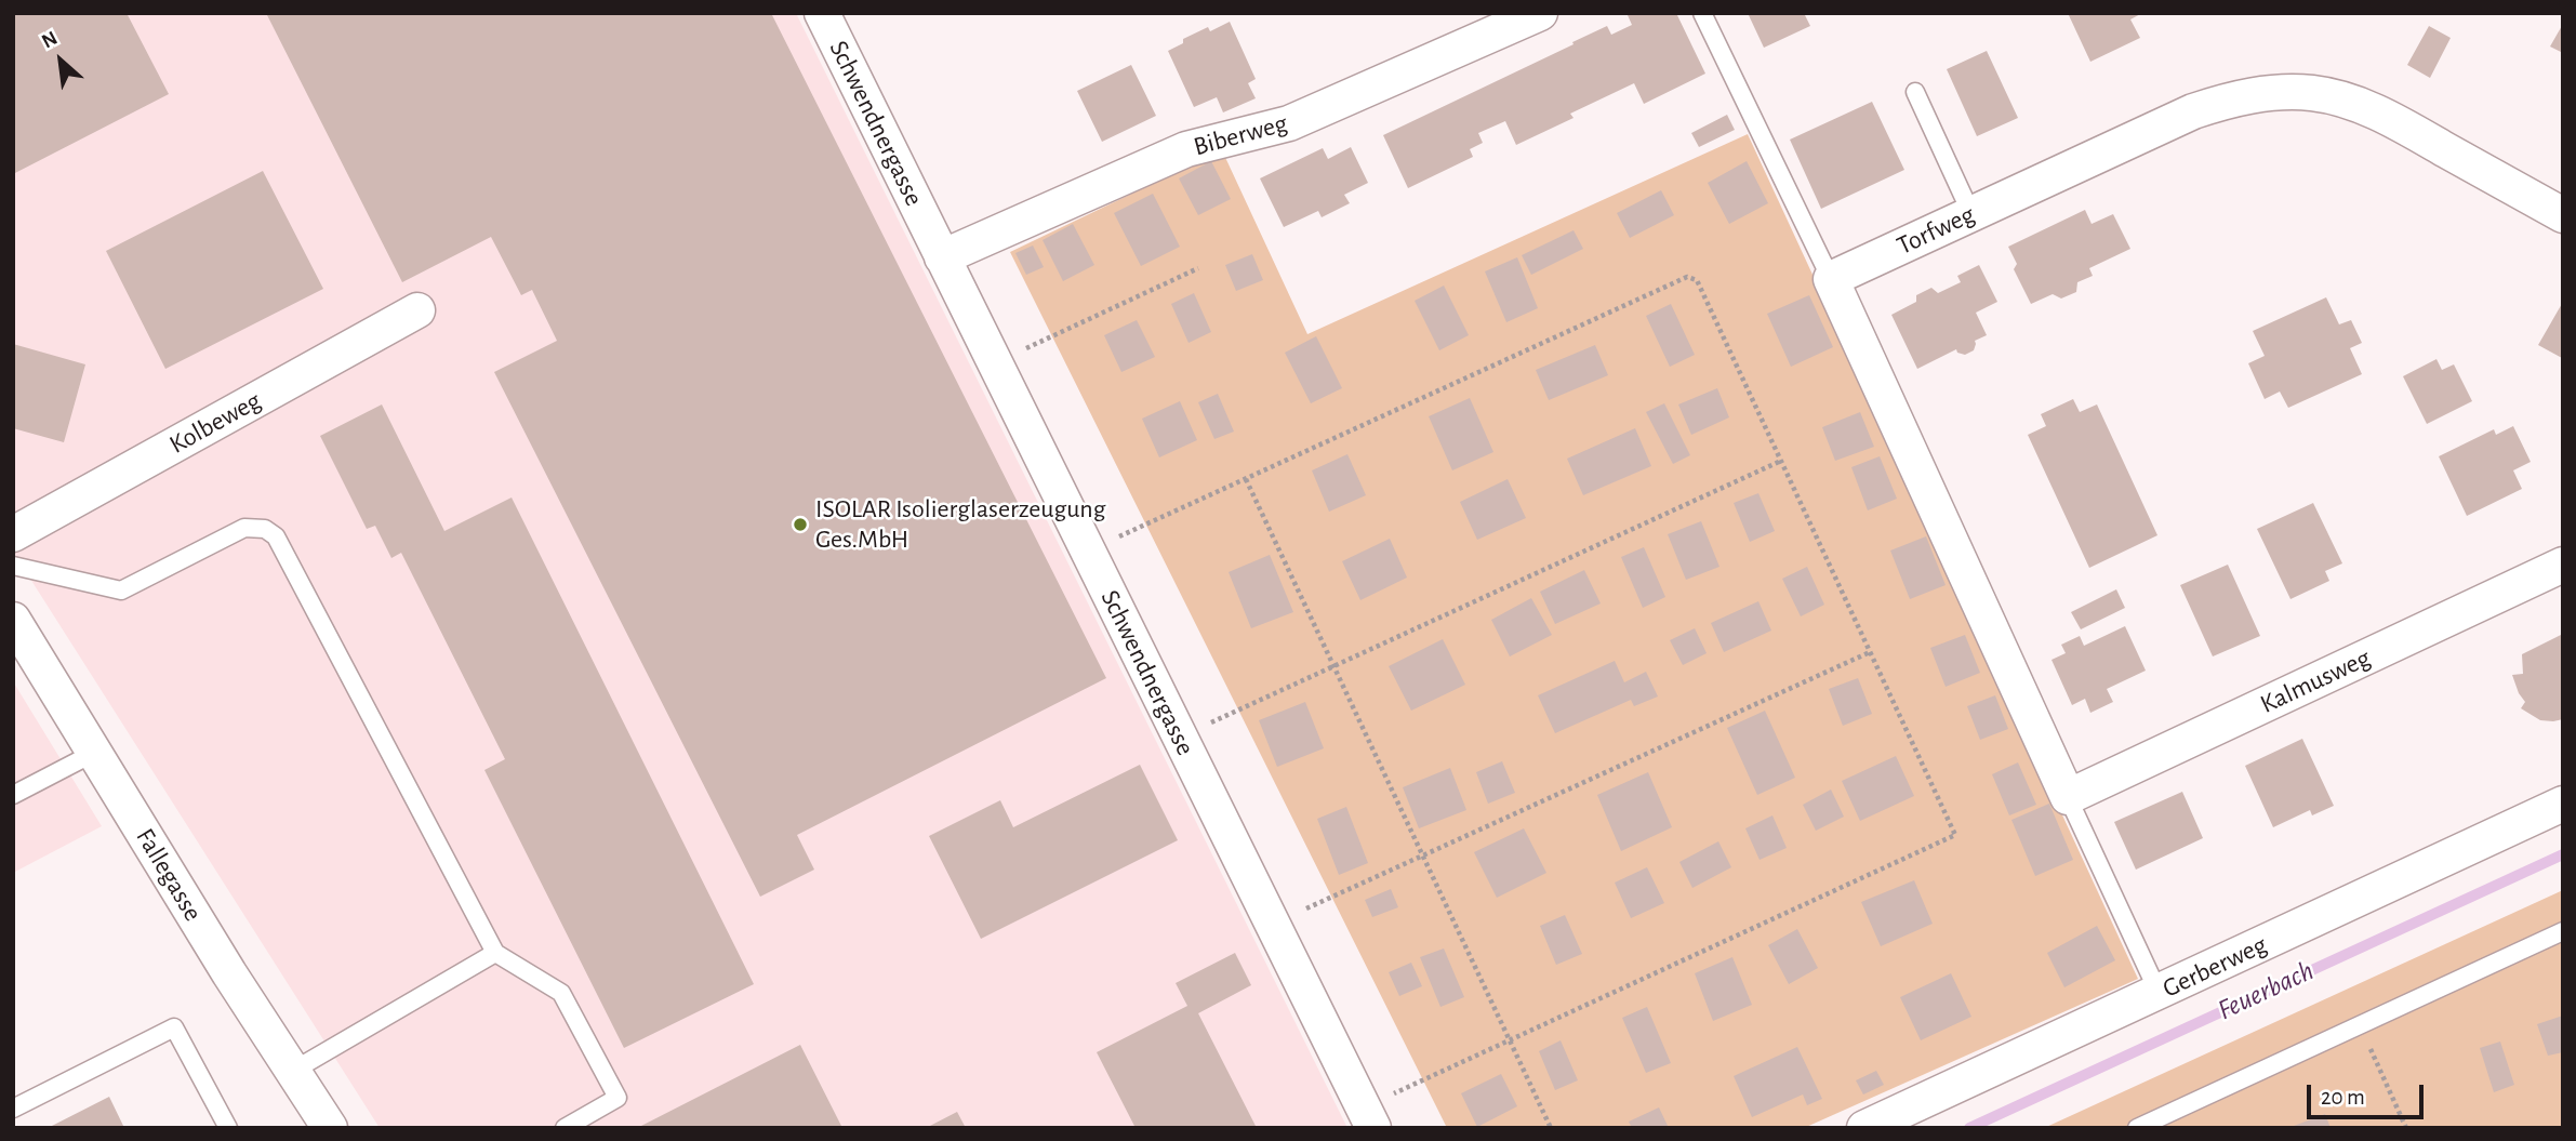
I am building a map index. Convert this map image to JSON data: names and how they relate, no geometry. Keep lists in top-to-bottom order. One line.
{"streets":{"street":["Schwendnergasse","Biberweg","Torfweg","Kolbeweg","Kalmusweg","Fallegasse","Gerberweg"]},"crossings":[["Schwendnergasse","Biberweg"]],"water":["Feuerbach"],"places":["ISOLAR Isolierglaserzeugung Ges.MbH"],"scale_bar":"20 m","north":"top left"}
